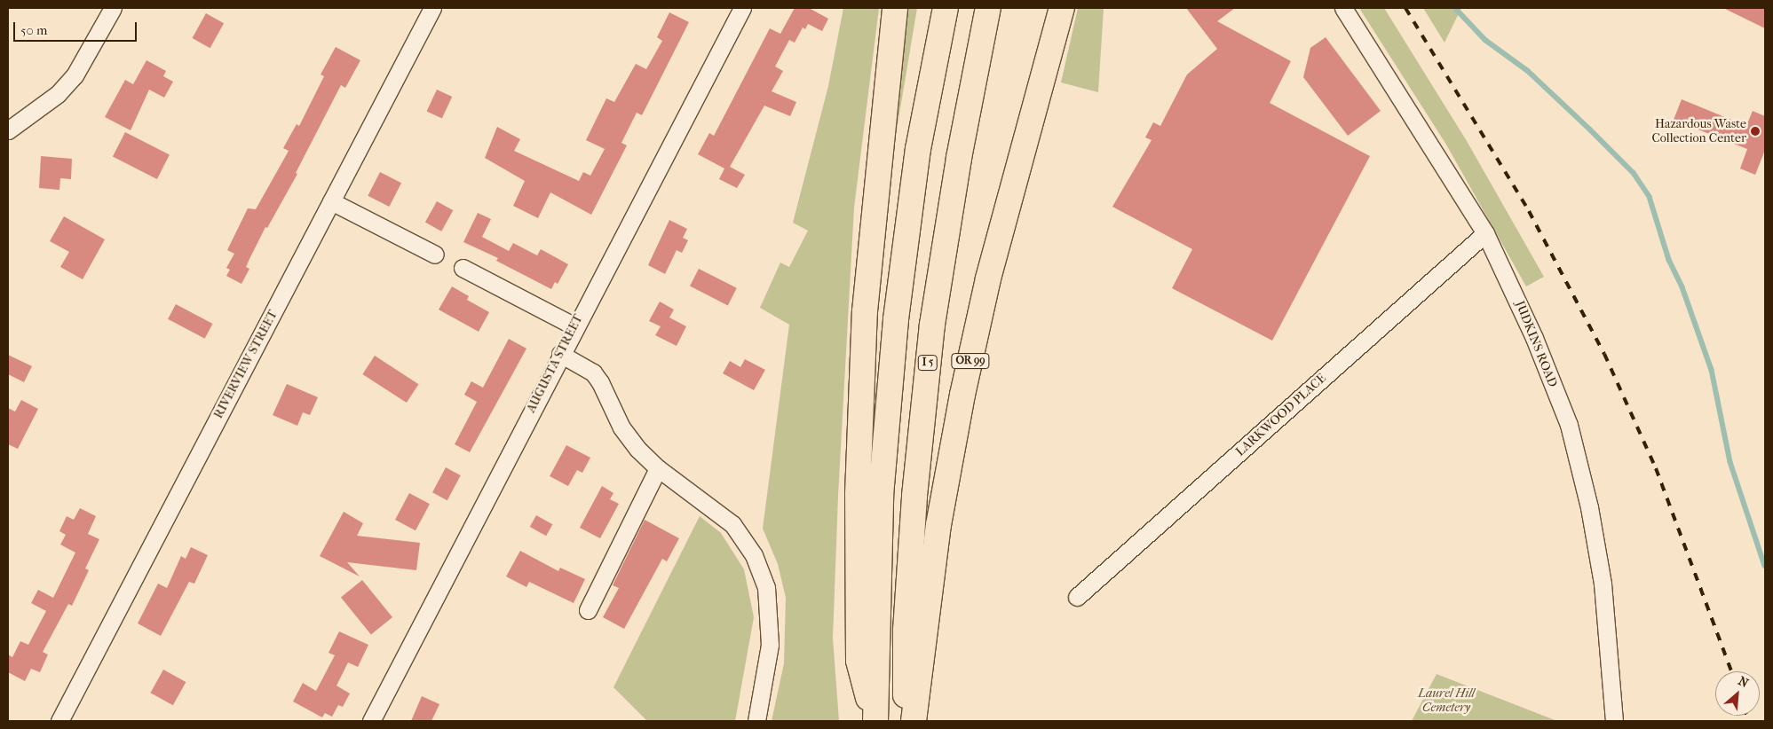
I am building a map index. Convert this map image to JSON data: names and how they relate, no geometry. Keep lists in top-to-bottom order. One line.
{"streets":{"highway":["OR 99","I 5"],"street":["JUDKINS ROAD","AUGUSTA STREET","RIVERVIEW STREET","LARKWOOD PLACE"]},"crossings":[["JUDKINS ROAD","LARKWOOD PLACE"]],"parks":["Laurel Hill Cemetery"],"places":["Hazardous Waste Collection Center"],"scale_bar":"50 m","north":"top right"}
